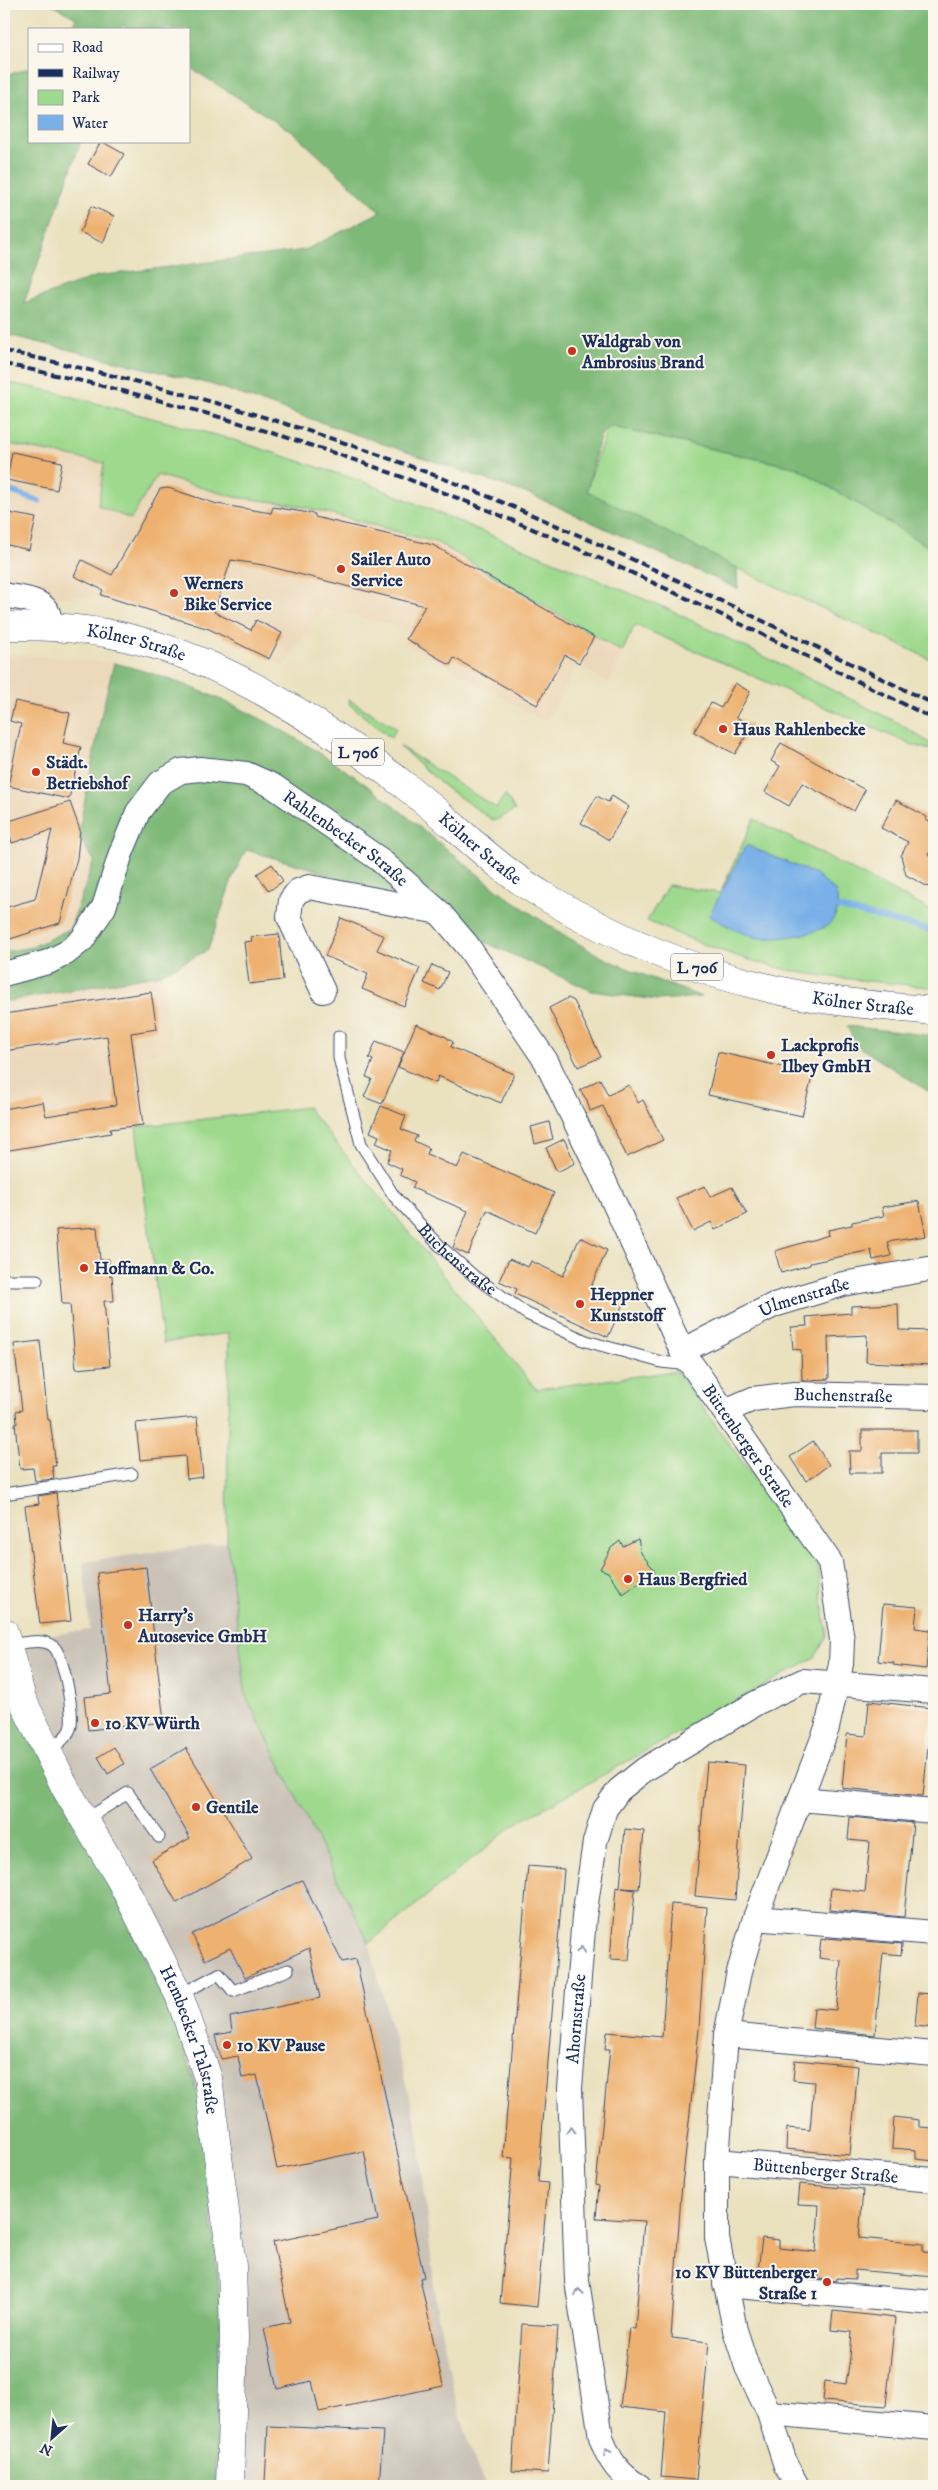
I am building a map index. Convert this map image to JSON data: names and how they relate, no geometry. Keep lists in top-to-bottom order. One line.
{"streets":{"main road":["Kölner Straße","L 706","Hembecker Talstraße"],"street":["Rahlenbecker Straße","Buchenstraße","Ulmenstraße","Büttenberger Straße","Ahornstraße"]},"crossings":[["Rahlenbecker Straße","Büttenberger Straße"],["Buchenstraße","Ulmenstraße"],["Buchenstraße","Büttenberger Straße"],["Ulmenstraße","Büttenberger Straße"],["Büttenberger Straße","Ahornstraße"]],"one_way":["Ahornstraße"],"places":["Waldgrab von Ambrosius Brand","Sailer Auto Service","Werners Bike Service","Haus Rahlenbecke","Städt. Betriebshof","Lackprofis Ilbey GmbH","Hoffmann & Co.","Heppner Kunststoff","Haus Bergfried","Harry's Autosevice GmbH","10 KV Würth","Gentile","10 KV Pause","10 KV Büttenberger Straße 1"],"legend":["Road","Railway","Park","Water"],"north":"bottom left"}
